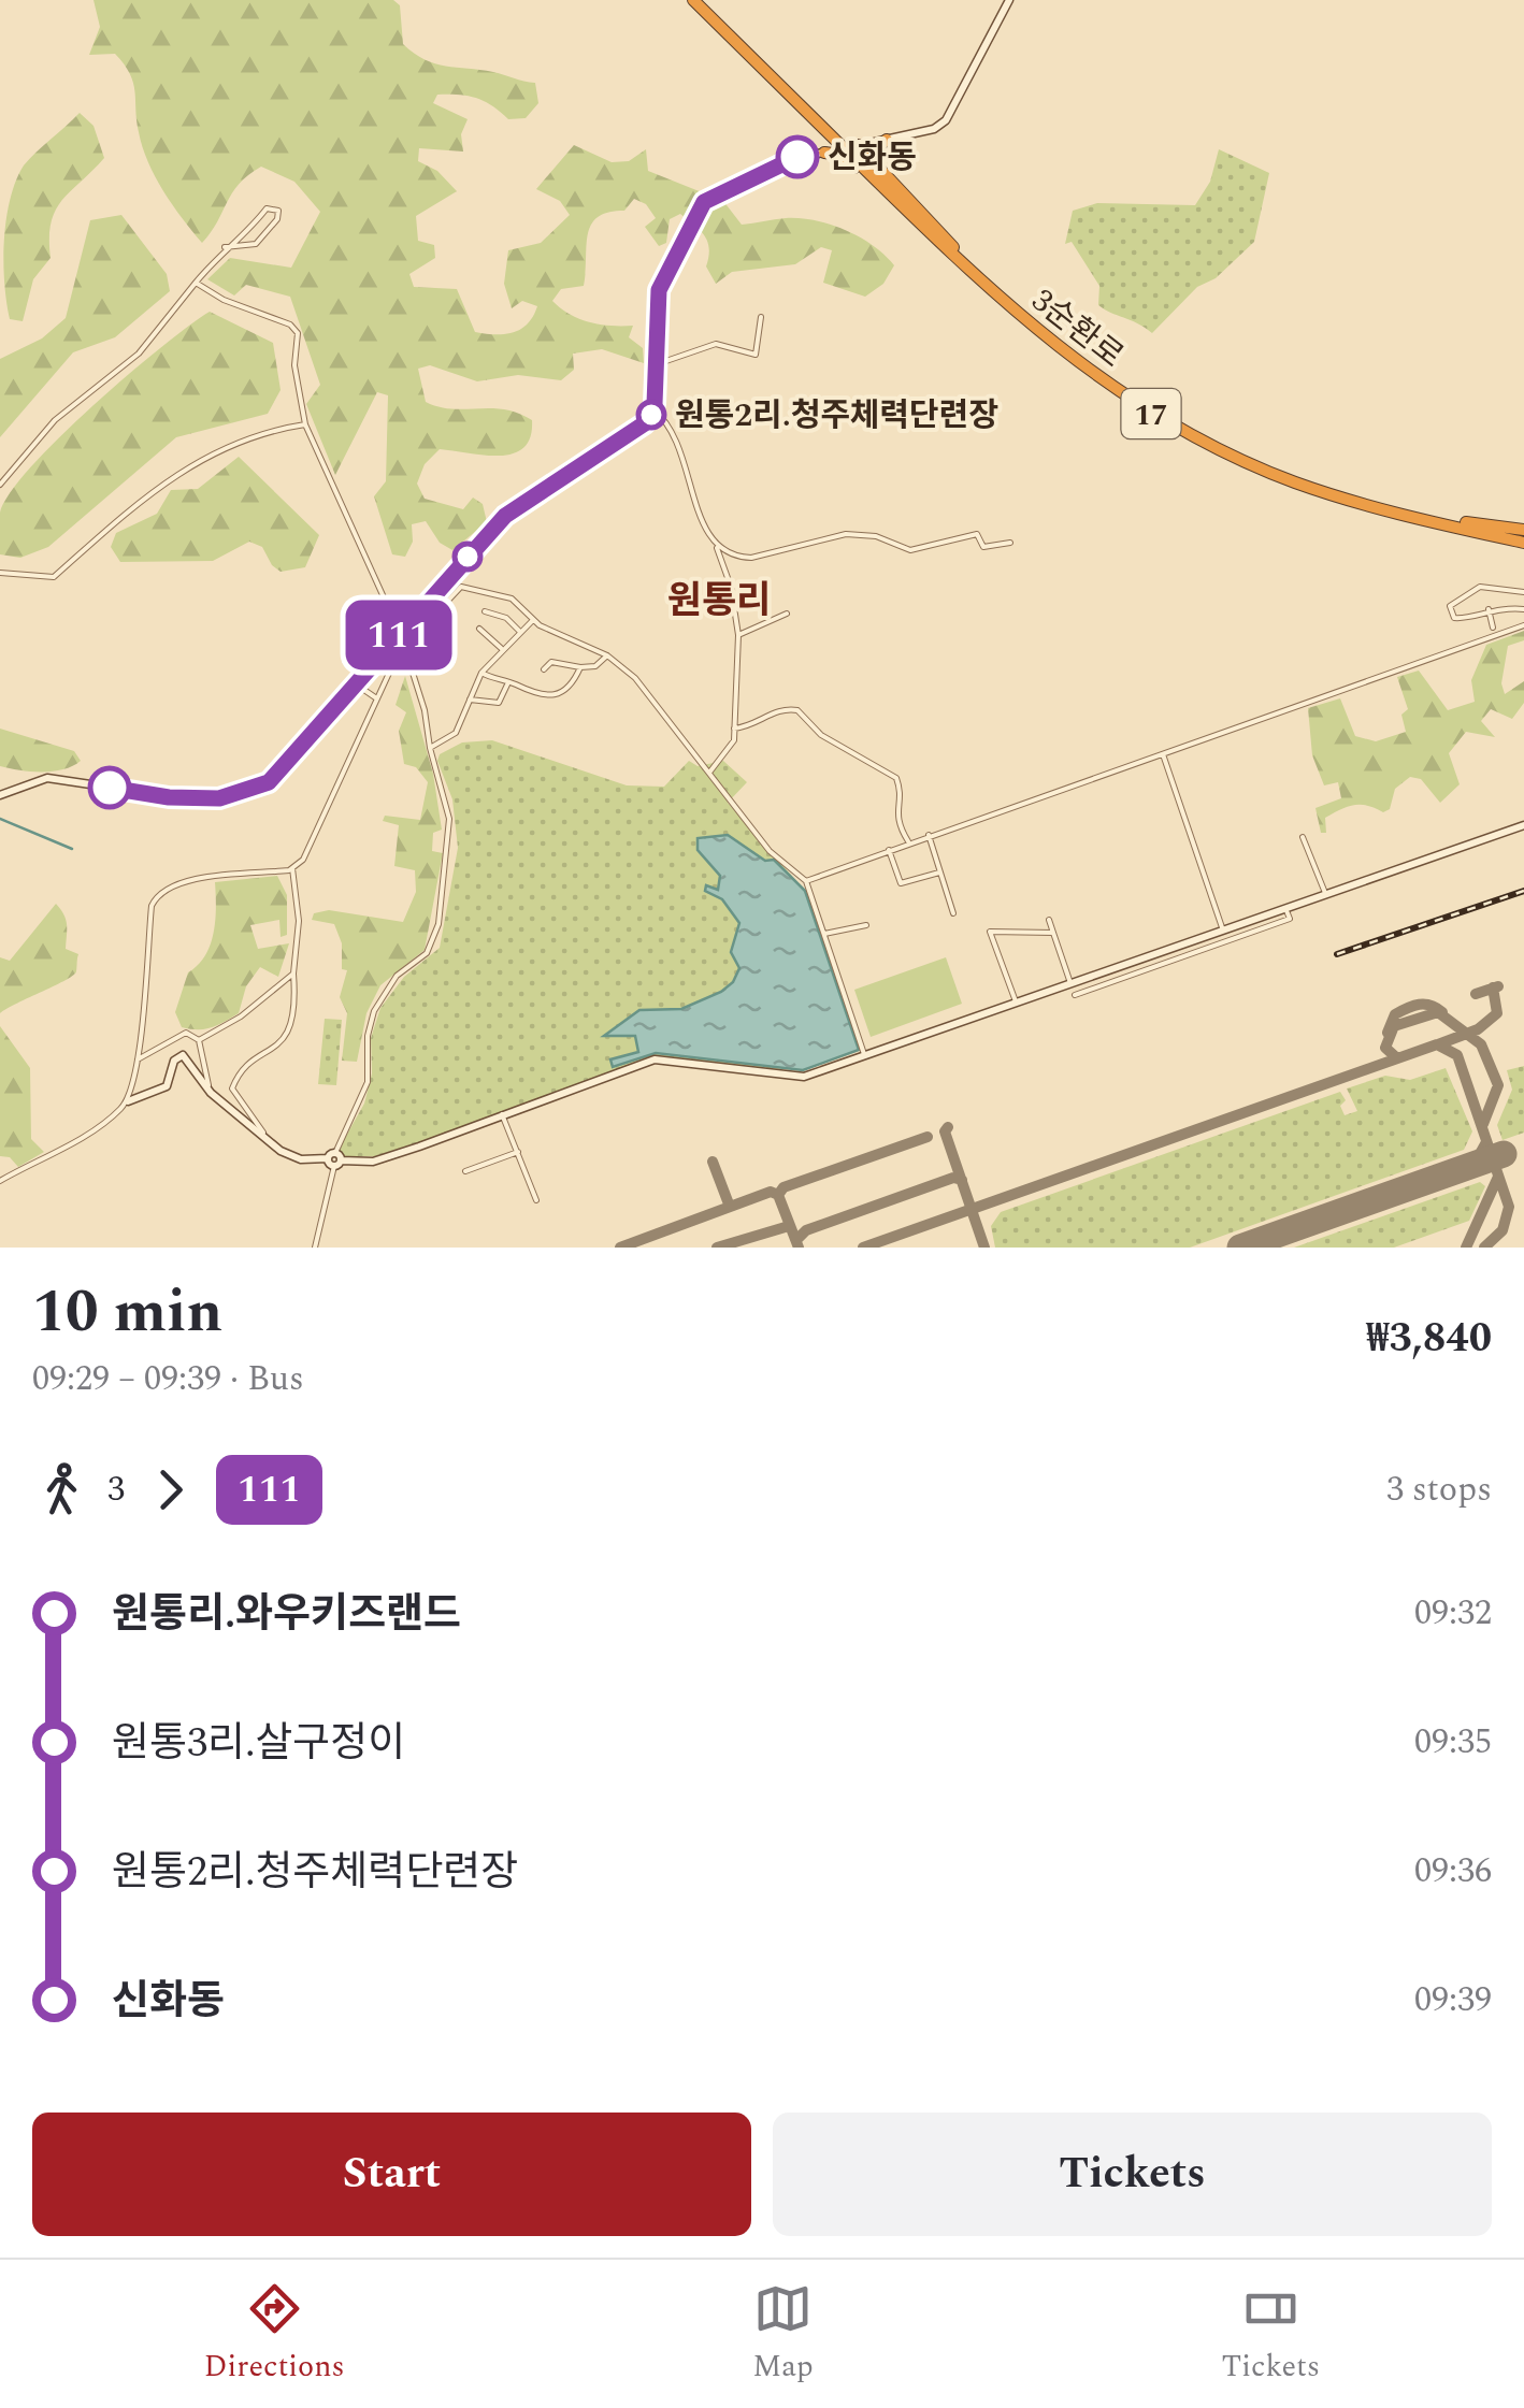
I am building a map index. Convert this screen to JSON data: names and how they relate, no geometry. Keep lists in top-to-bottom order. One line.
{"streets":{"highway":["3순환로","17"]},"districts":["원통리"],"places":["신화동","원통2리.청주체력단련장"],"lines":["bus line 111"],"page":{"on_map":"111","heading":["10 min","09:29 – 09:39 · Bus","₩3,840"],"legs":["3","111","3 stops"],"list":[{"name":"원통리.와우키즈랜드","value":"09:32"},{"name":"원통3리.살구정이","value":"09:35"},{"name":"원통2리.청주체력단련장","value":"09:36"},{"name":"신화동","value":"09:39"}],"buttons":["Start","Tickets"],"tabs":["Directions","Map","Tickets"]}}
